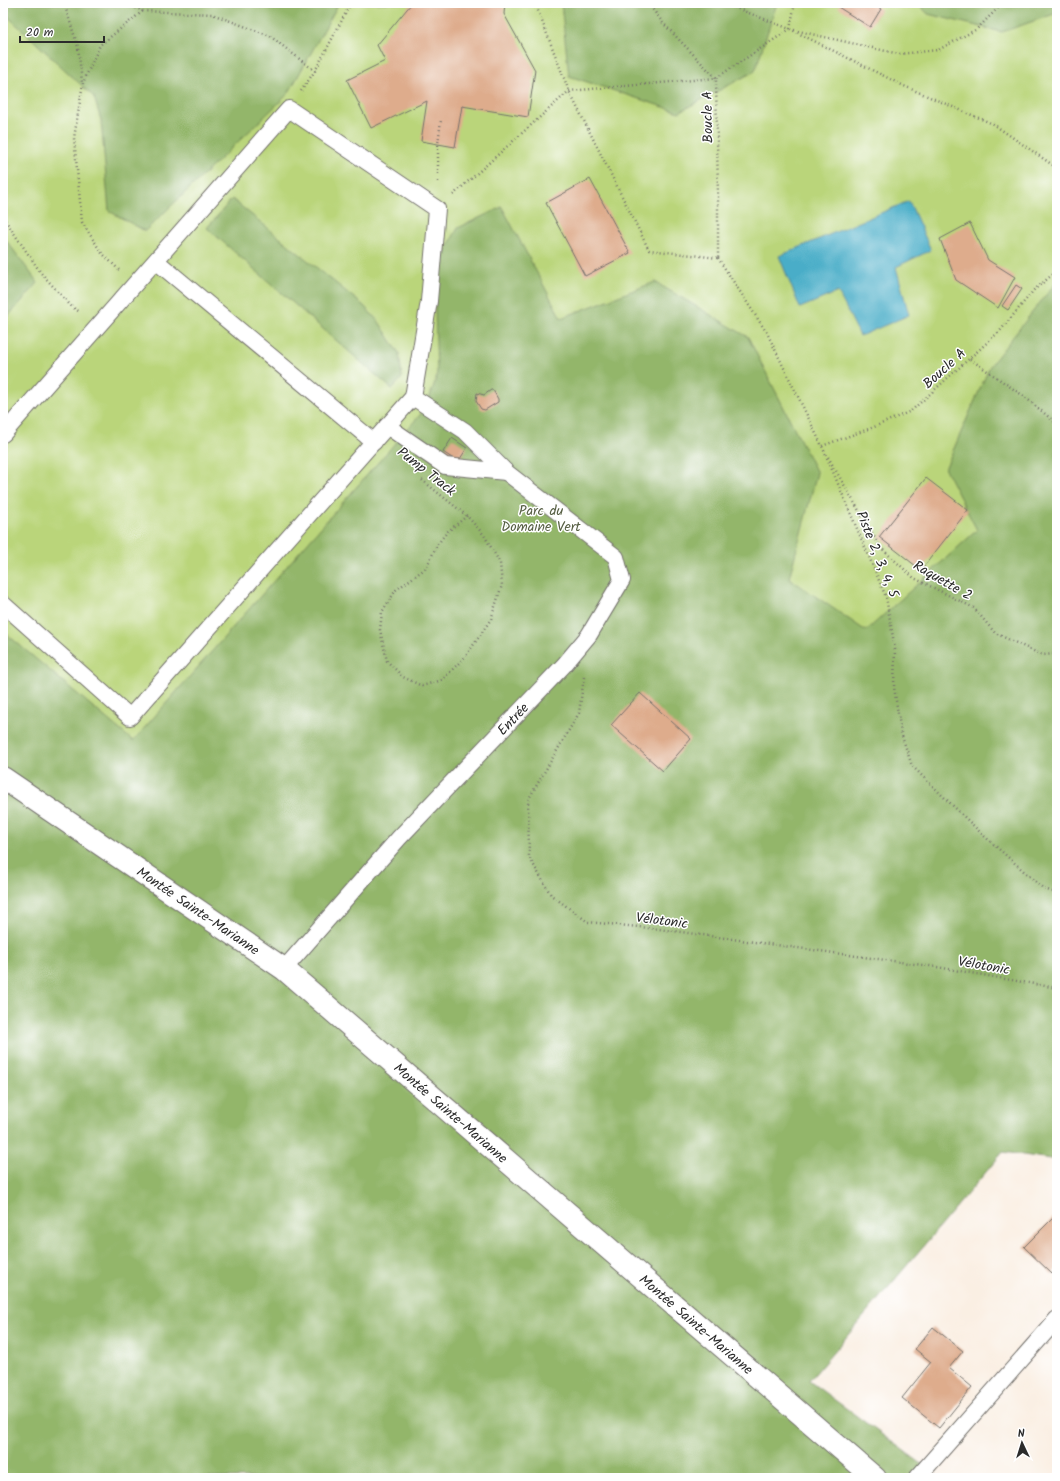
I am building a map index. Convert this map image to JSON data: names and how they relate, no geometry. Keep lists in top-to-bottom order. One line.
{"streets":{"street":["Montée Sainte-Marianne"],"lane":["Entrée"],"path":["Boucle A","Pump Track","Piste 2, 3, 4, 5","Raquette 2","Vélotonic"]},"crossings":[["Boucle A","Piste 2, 3, 4, 5"],["Boucle A","Raquette 2"],["Piste 2, 3, 4, 5","Raquette 2"],["Entrée","Montée Sainte-Marianne"]],"parks":["Parc du Domaine Vert"],"scale_bar":"20 m","north":"top"}
